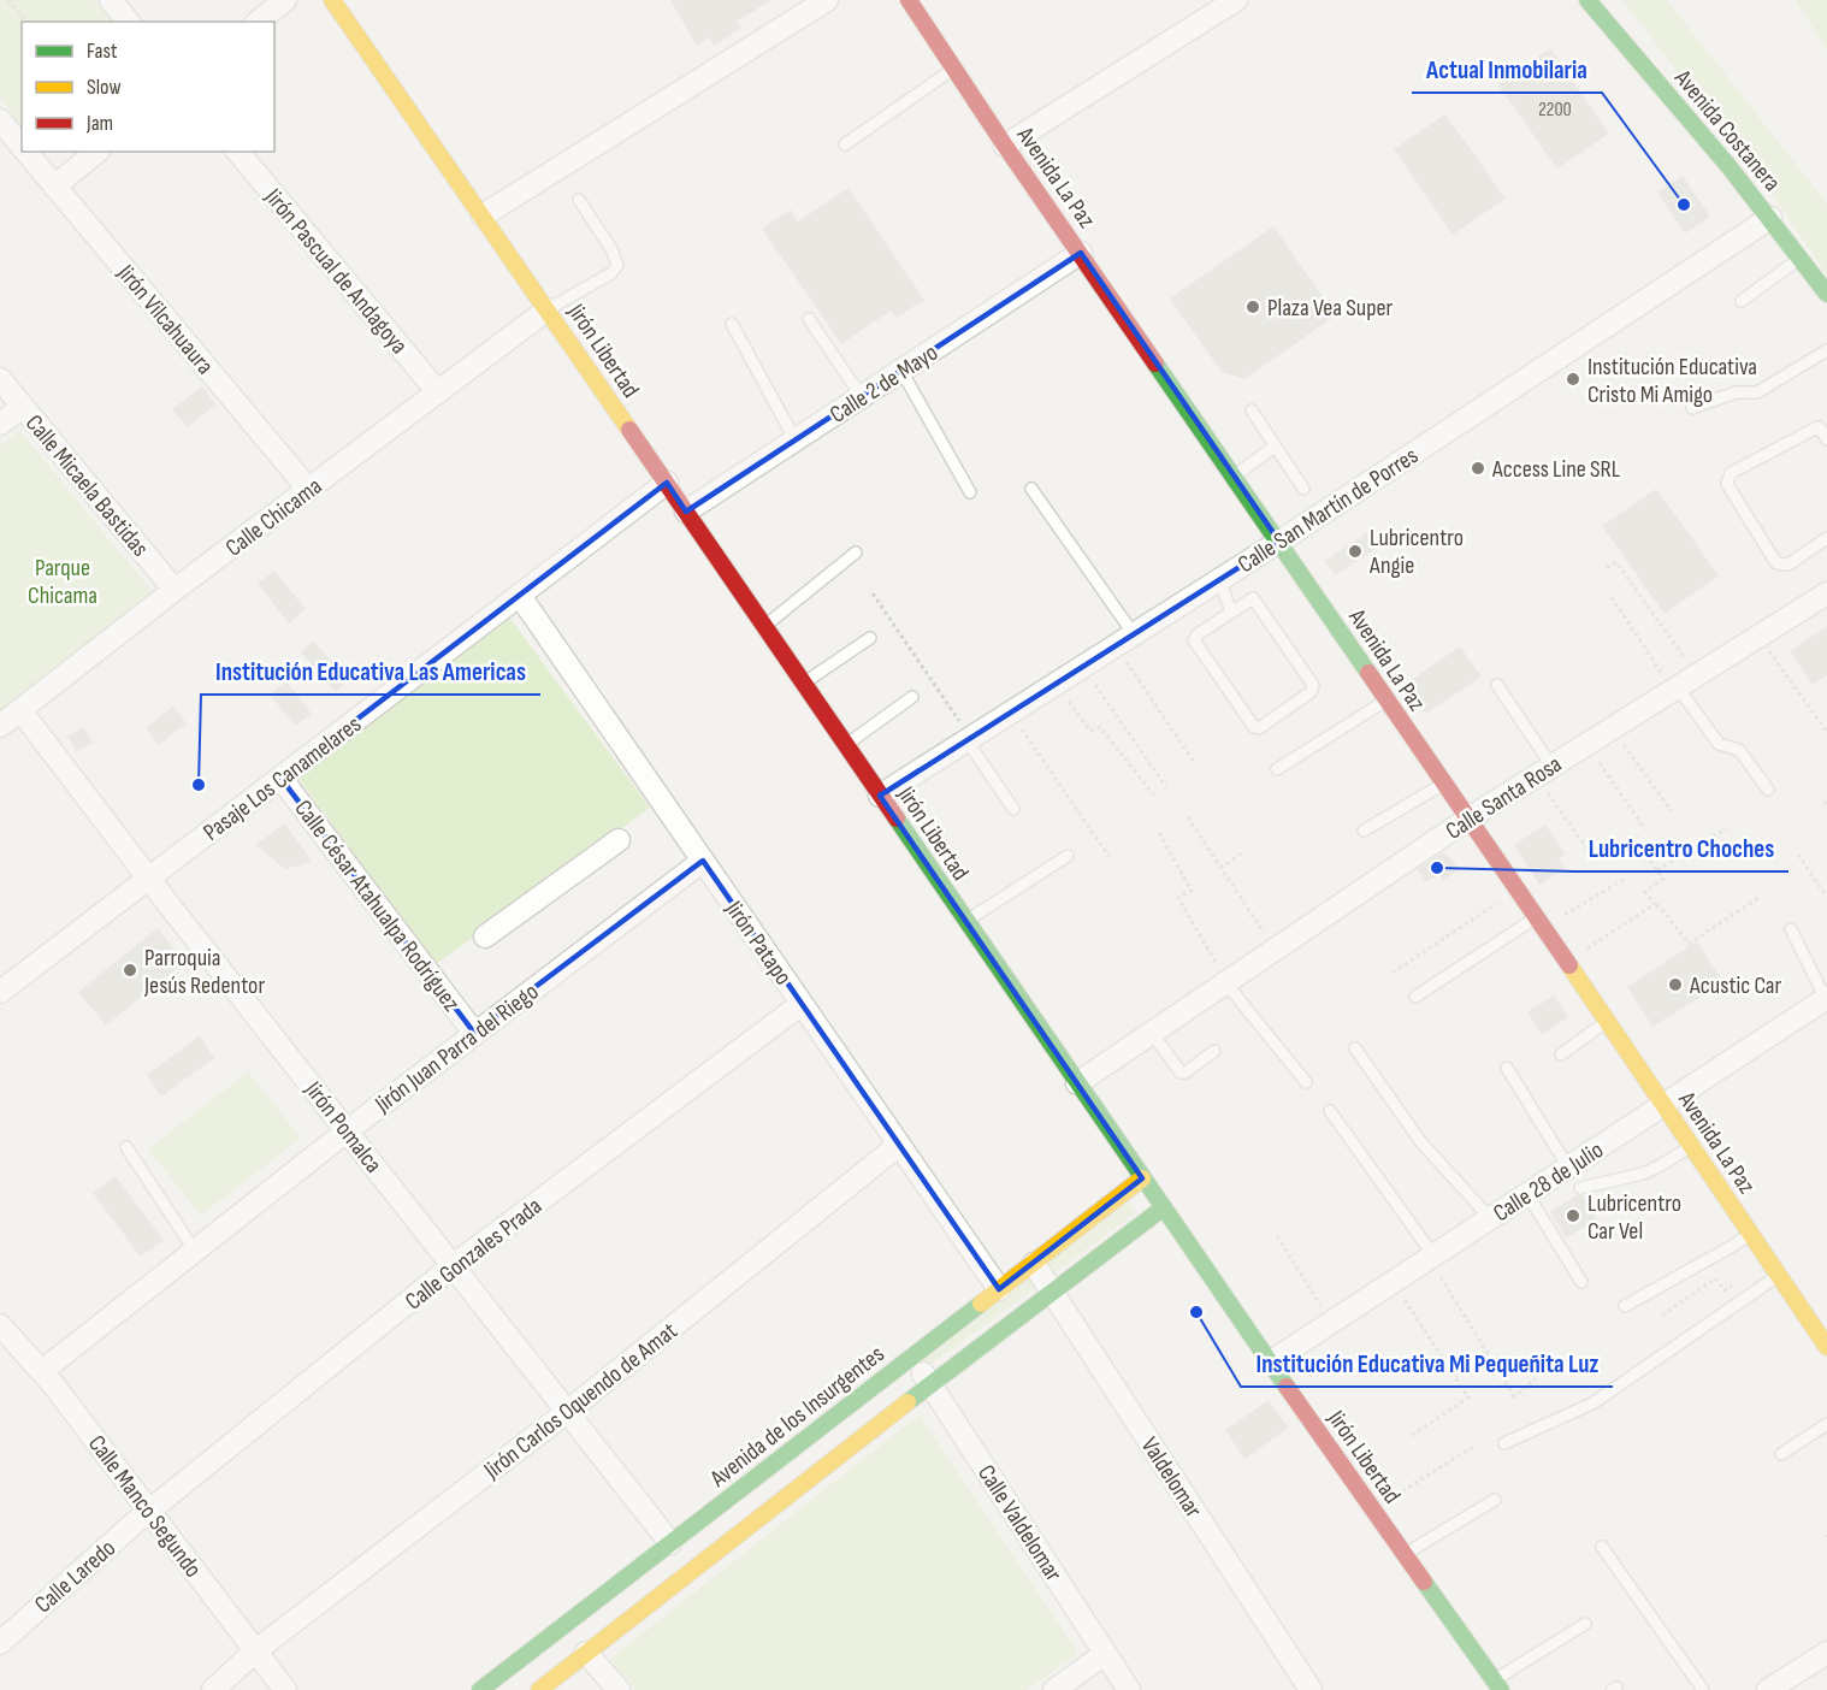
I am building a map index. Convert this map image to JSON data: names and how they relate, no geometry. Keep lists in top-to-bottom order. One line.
{"streets":{"street":["Avenida Costanera","Avenida La Paz","Jirón Pascual de Andagoya","Jirón Vilcahuaura","Jirón Libertad","Calle 2 de Mayo","Calle Micaela Bastidas","Calle San Martín de Porres","Calle Chicama","Pasaje Los Canamelares","Calle Santa Rosa","Calle César Atahualpa Rodríguez","Jirón Patapo","Jirón Juan Parra del Riego","Jirón Pomalca","Calle 28 de Julio","Calle Gonzales Prada","Jirón Carlos Oquendo de Amat","Avenida de los Insurgentes","Valdelomar","Calle Manco Segundo","Calle Valdelomar","Calle Laredo"]},"crossings":[["Avenida Costanera","Calle San Martín de Porres"],["Avenida La Paz","Calle 2 de Mayo"],["Avenida La Paz","Calle San Martín de Porres"],["Avenida La Paz","Calle Santa Rosa"],["Avenida La Paz","Calle 28 de Julio"],["Jirón Pascual de Andagoya","Calle Chicama"],["Jirón Vilcahuaura","Calle Chicama"],["Jirón Libertad","Calle 2 de Mayo"],["Jirón Libertad","Calle San Martín de Porres"],["Jirón Libertad","Calle Chicama"],["Jirón Libertad","Pasaje Los Canamelares"],["Jirón Libertad","Calle Santa Rosa"],["Jirón Libertad","Calle 28 de Julio"],["Jirón Libertad","Avenida de los Insurgentes"],["Calle Micaela Bastidas","Calle Chicama"],["Calle Chicama","Jirón Pomalca"],["Pasaje Los Canamelares","Calle César Atahualpa Rodríguez"],["Pasaje Los Canamelares","Jirón Patapo"],["Pasaje Los Canamelares","Jirón Pomalca"],["Calle César Atahualpa Rodríguez","Jirón Juan Parra del Riego"],["Jirón Patapo","Jirón Juan Parra del Riego"],["Jirón Patapo","Calle Gonzales Prada"],["Jirón Patapo","Jirón Carlos Oquendo de Amat"],["Jirón Patapo","Avenida de los Insurgentes"],["Jirón Juan Parra del Riego","Jirón Pomalca"],["Jirón Juan Parra del Riego","Calle Manco Segundo"],["Jirón Pomalca","Calle Gonzales Prada"],["Jirón Pomalca","Jirón Carlos Oquendo de Amat"],["Jirón Pomalca","Avenida de los Insurgentes"],["Calle Gonzales Prada","Calle Manco Segundo"],["Calle Gonzales Prada","Calle Laredo"],["Jirón Carlos Oquendo de Amat","Calle Manco Segundo"],["Avenida de los Insurgentes","Valdelomar"],["Avenida de los Insurgentes","Calle Valdelomar"],["Calle Manco Segundo","Calle Laredo"]],"parks":["Parque Chicama"],"places":["Actual Inmobilaria","Plaza Vea Super","Institución Educativa Cristo Mi Amigo","Access Line SRL","Lubricentro Angie","Institución Educativa Las Americas","Lubricentro Choches","Parroquia Jesús Redentor","Acustic Car","Lubricentro Car Vel","Institución Educativa Mi Pequeñita Luz"],"house_numbers":["2200"],"legend":["Fast","Slow","Jam"]}
